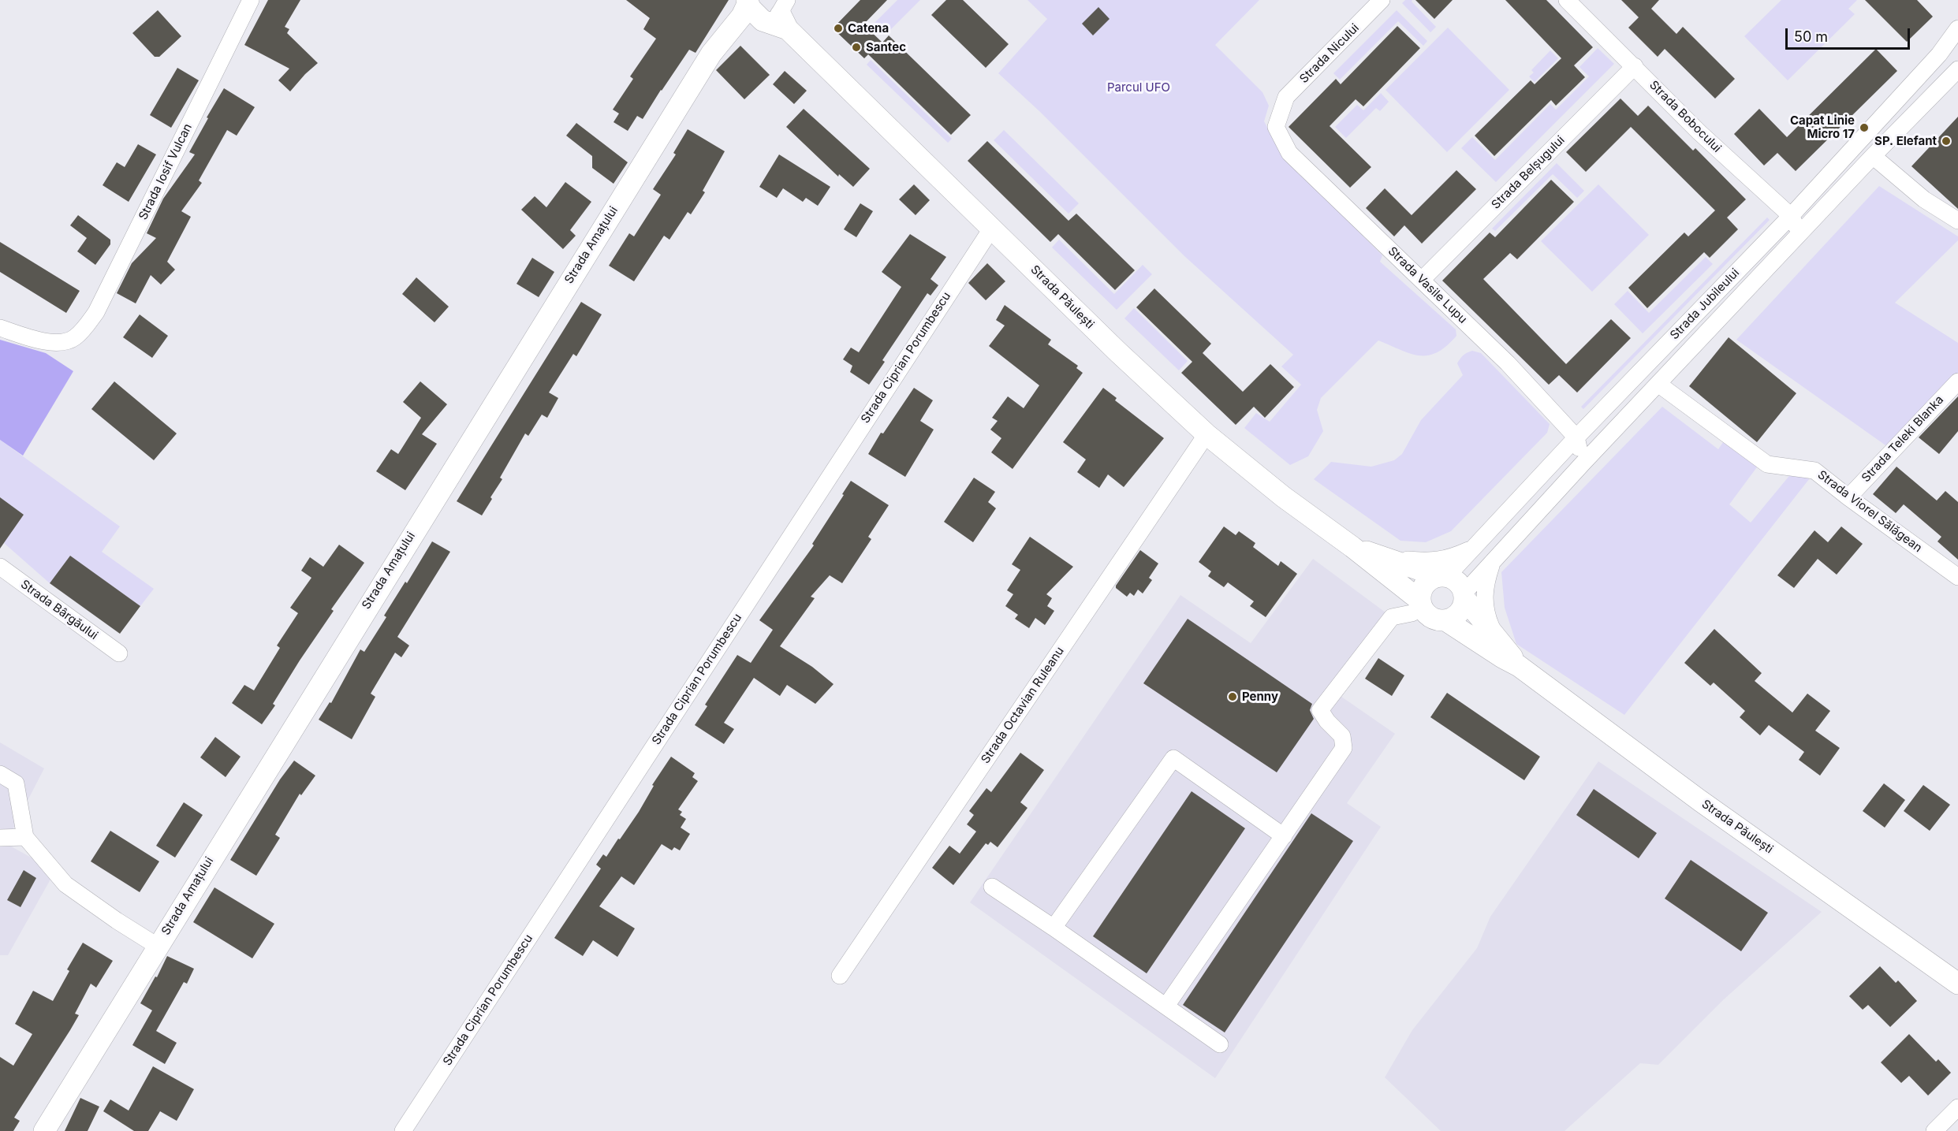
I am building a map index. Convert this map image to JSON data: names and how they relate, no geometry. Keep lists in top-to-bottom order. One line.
{"streets":{"main road":["Strada Amațului","Strada Păulești"],"street":["Strada Nicului","Strada Bobocului","Strada Iosif Vulcan","Strada Belșugului","Strada Vasile Lupu","Strada Jubileului","Strada Ciprian Porumbescu","Strada Teleki Blanka","Strada Viorel Sălăgean","Strada Bârgăului","Strada Octavian Ruleanu"]},"crossings":[["Strada Nicului","Strada Vasile Lupu"],["Strada Bobocului","Strada Belșugului"],["Strada Bobocului","Strada Jubileului"],["Strada Belșugului","Strada Vasile Lupu"],["Strada Amațului","Strada Păulești"],["Strada Vasile Lupu","Strada Jubileului"],["Strada Păulești","Strada Jubileului"],["Strada Păulești","Strada Ciprian Porumbescu"],["Strada Păulești","Strada Octavian Ruleanu"],["Strada Jubileului","Strada Viorel Sălăgean"],["Strada Teleki Blanka","Strada Viorel Sălăgean"]],"parks":["Parcul UFO"],"places":["Catena","Santec","Capat Linie Micro 17","SP. Elefant","Penny"],"scale_bar":"50 m"}
